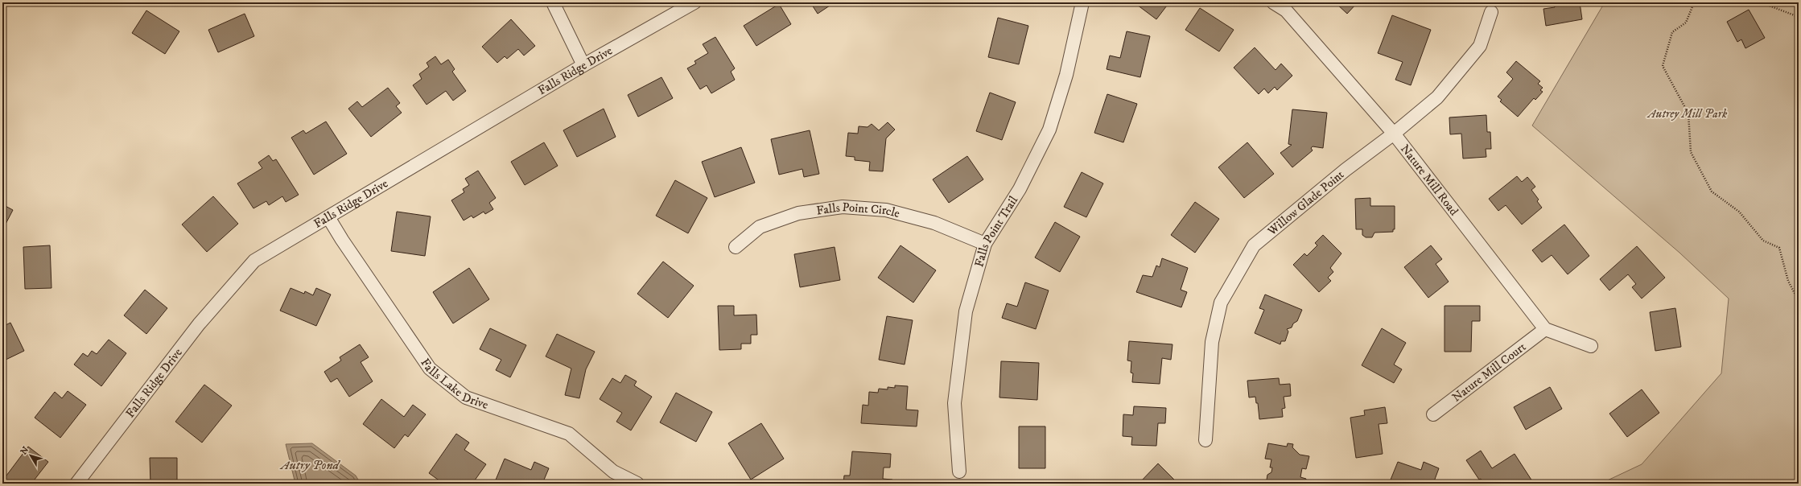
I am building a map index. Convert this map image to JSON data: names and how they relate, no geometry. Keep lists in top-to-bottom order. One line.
{"streets":{"street":["Falls Ridge Drive","Nature Mill Road","Willow Glade Point","Falls Point Circle","Falls Point Trail","Nature Mill Court","Falls Lake Drive"]},"crossings":[["Falls Ridge Drive","Falls Lake Drive"],["Nature Mill Road","Willow Glade Point"],["Nature Mill Road","Nature Mill Court"],["Falls Point Circle","Falls Point Trail"]],"water":["Autry Pond"],"parks":["Autrey Mill Park"],"north":"top left"}
